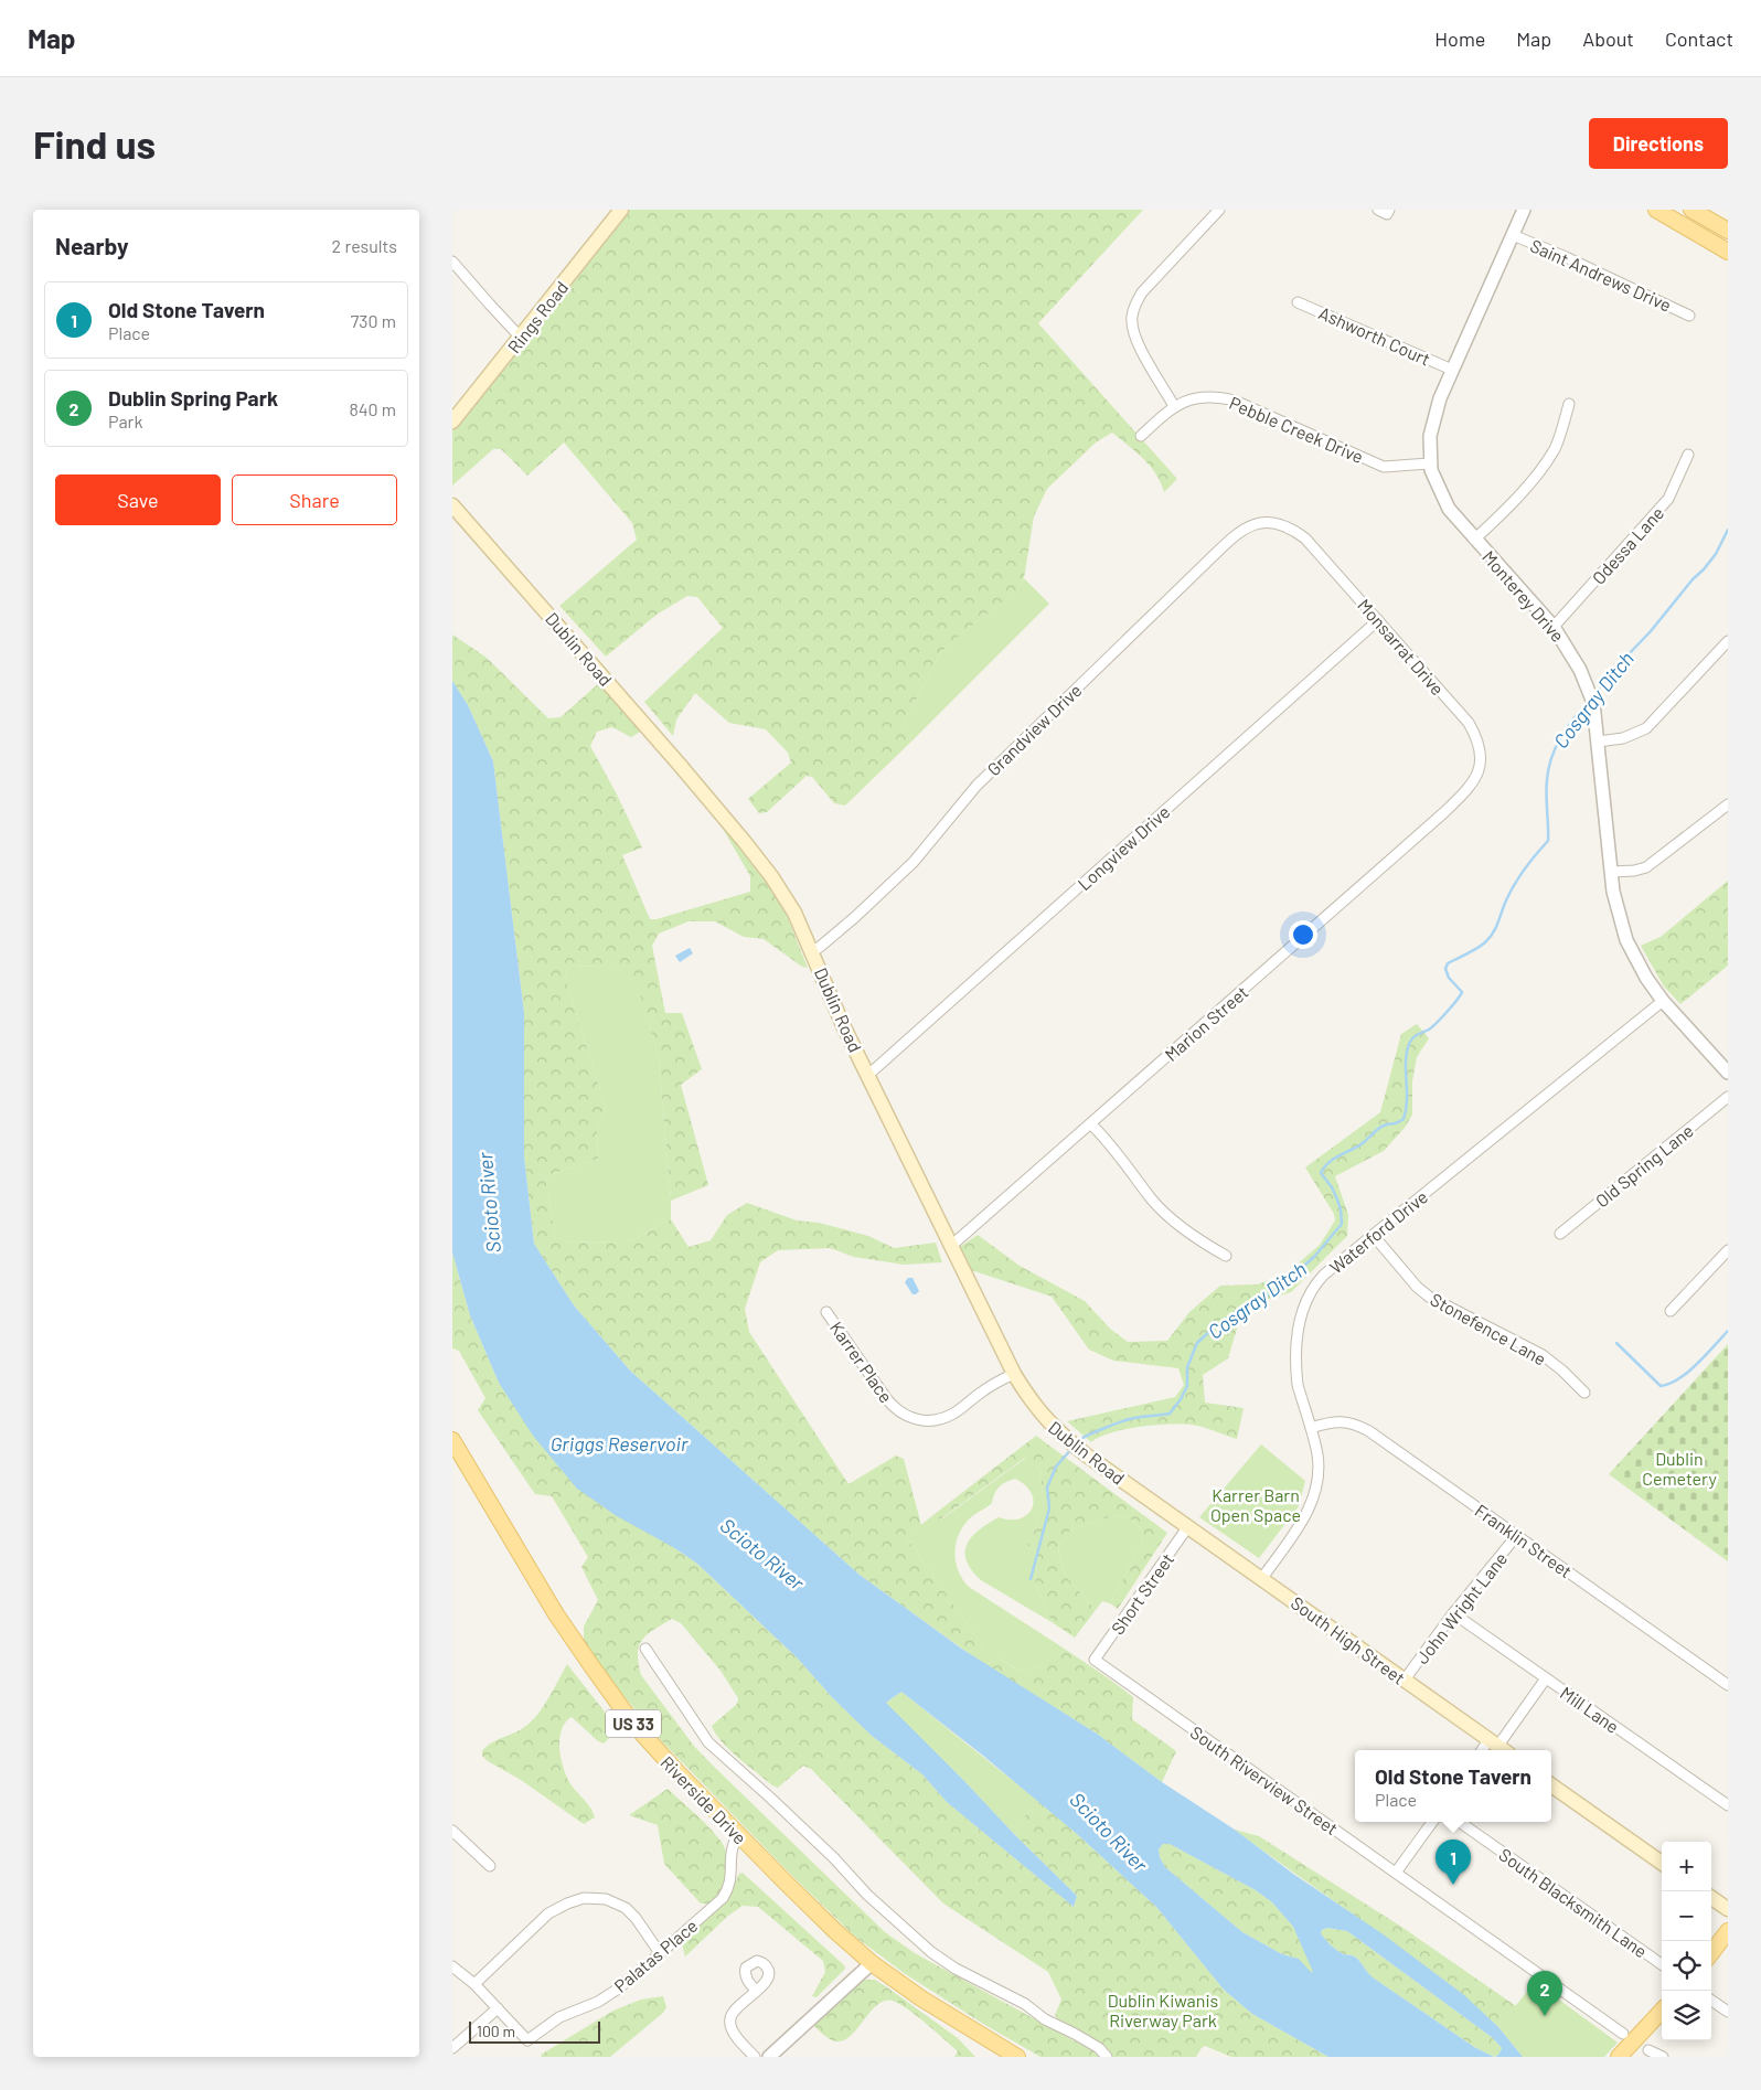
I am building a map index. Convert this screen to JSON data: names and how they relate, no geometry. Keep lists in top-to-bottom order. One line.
{"streets":{"main road":["Rings Road","Dublin Road","South High Street","US 33","Riverside Drive"],"street":["Saint Andrews Drive","Ashworth Court","Pebble Creek Drive","Odessa Lane","Monterey Drive","Monsarrat Drive","Grandview Drive","Longview Drive","Marion Street","Old Spring Lane","Waterford Drive","Stonefence Lane","Karrer Place","Franklin Street","Short Street","John Wright Lane","Mill Lane","South Riverview Street","South Blacksmith Lane","Palatas Place"]},"crossings":[["Saint Andrews Drive","Monterey Drive"],["Ashworth Court","Monterey Drive"],["Pebble Creek Drive","Monterey Drive"],["Odessa Lane","Monterey Drive"],["Monterey Drive","Waterford Drive"],["Monsarrat Drive","Grandview Drive"],["Monsarrat Drive","Longview Drive"],["Monsarrat Drive","Marion Street"],["Dublin Road","Grandview Drive"],["Dublin Road","Longview Drive"],["Dublin Road","Marion Street"],["Dublin Road","Karrer Place"],["Dublin Road","Short Street"],["Dublin Road","South High Street"],["Waterford Drive","Stonefence Lane"],["Waterford Drive","Franklin Street"],["Waterford Drive","South High Street"],["Franklin Street","John Wright Lane"],["Short Street","South High Street"],["Short Street","South Riverview Street"],["John Wright Lane","South High Street"],["John Wright Lane","Mill Lane"],["Riverside Drive","Palatas Place"]],"water":["Cosgray Ditch","Scioto River","Griggs Reservoir"],"parks":["Dublin Cemetery","Karrer Barn Open Space","Dublin Kiwanis Riverway Park"],"scale_bar":"100 m","page":{"header":"Map","nav":["Home","Map","About","Contact"],"buttons":["Directions",["Save","Share"]],"title":"Find us","heading":["Nearby","2 results"],"list":[{"mark":"1","name":"Old Stone Tavern","note":"Place","value":"730 m"},{"mark":"2","name":"Dublin Spring Park","note":"Park","value":"840 m"}],"popup":["Old Stone Tavern","Place"],"pins":["1","2"],"map_buttons":["+","−"],"scale":"100 m"}}
